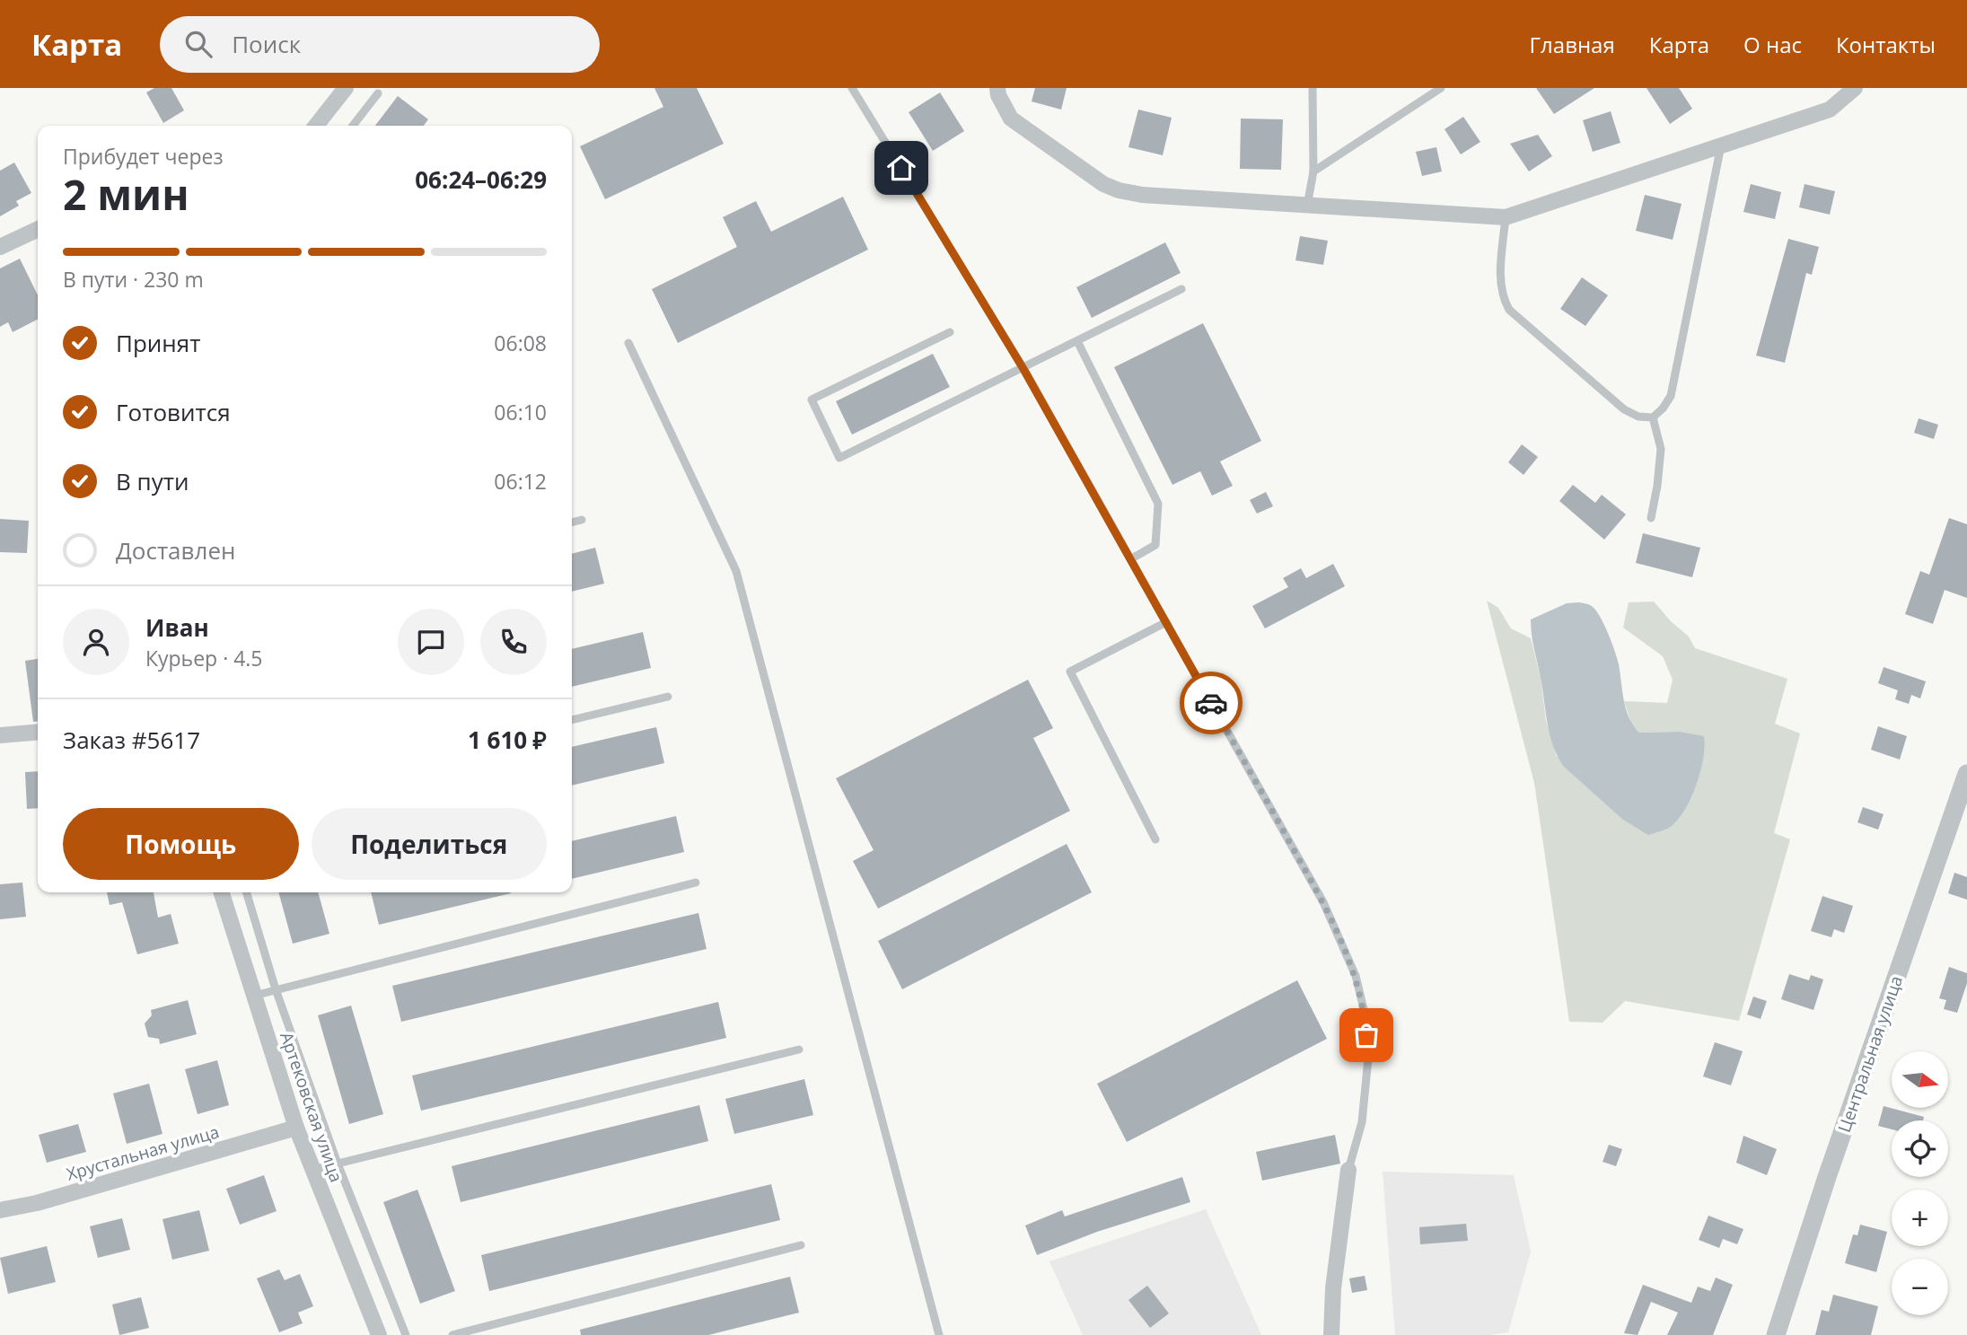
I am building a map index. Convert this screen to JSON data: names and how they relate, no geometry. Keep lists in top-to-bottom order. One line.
{"streets":{"street":["Центральная улица","Артековская улица","Хрустальная улица"]},"crossings":[["Артековская улица","Хрустальная улица"]],"north":"right","page":{"header":"Карта","search":"Поиск","nav":["Главная","Карта","О нас","Контакты"],"heading":["2 мин","Прибудет через","06:24–06:29"],"panel":["Иван","Курьер · 4.5","Заказ #5617","1 610 ₽"],"bar":"В пути · 230 m","list":[["Принят","06:08"],["Готовится","06:10"],["В пути","06:12"],"Доставлен"],"buttons":["Помощь","Поделиться"],"map_buttons":["+","−"]}}
